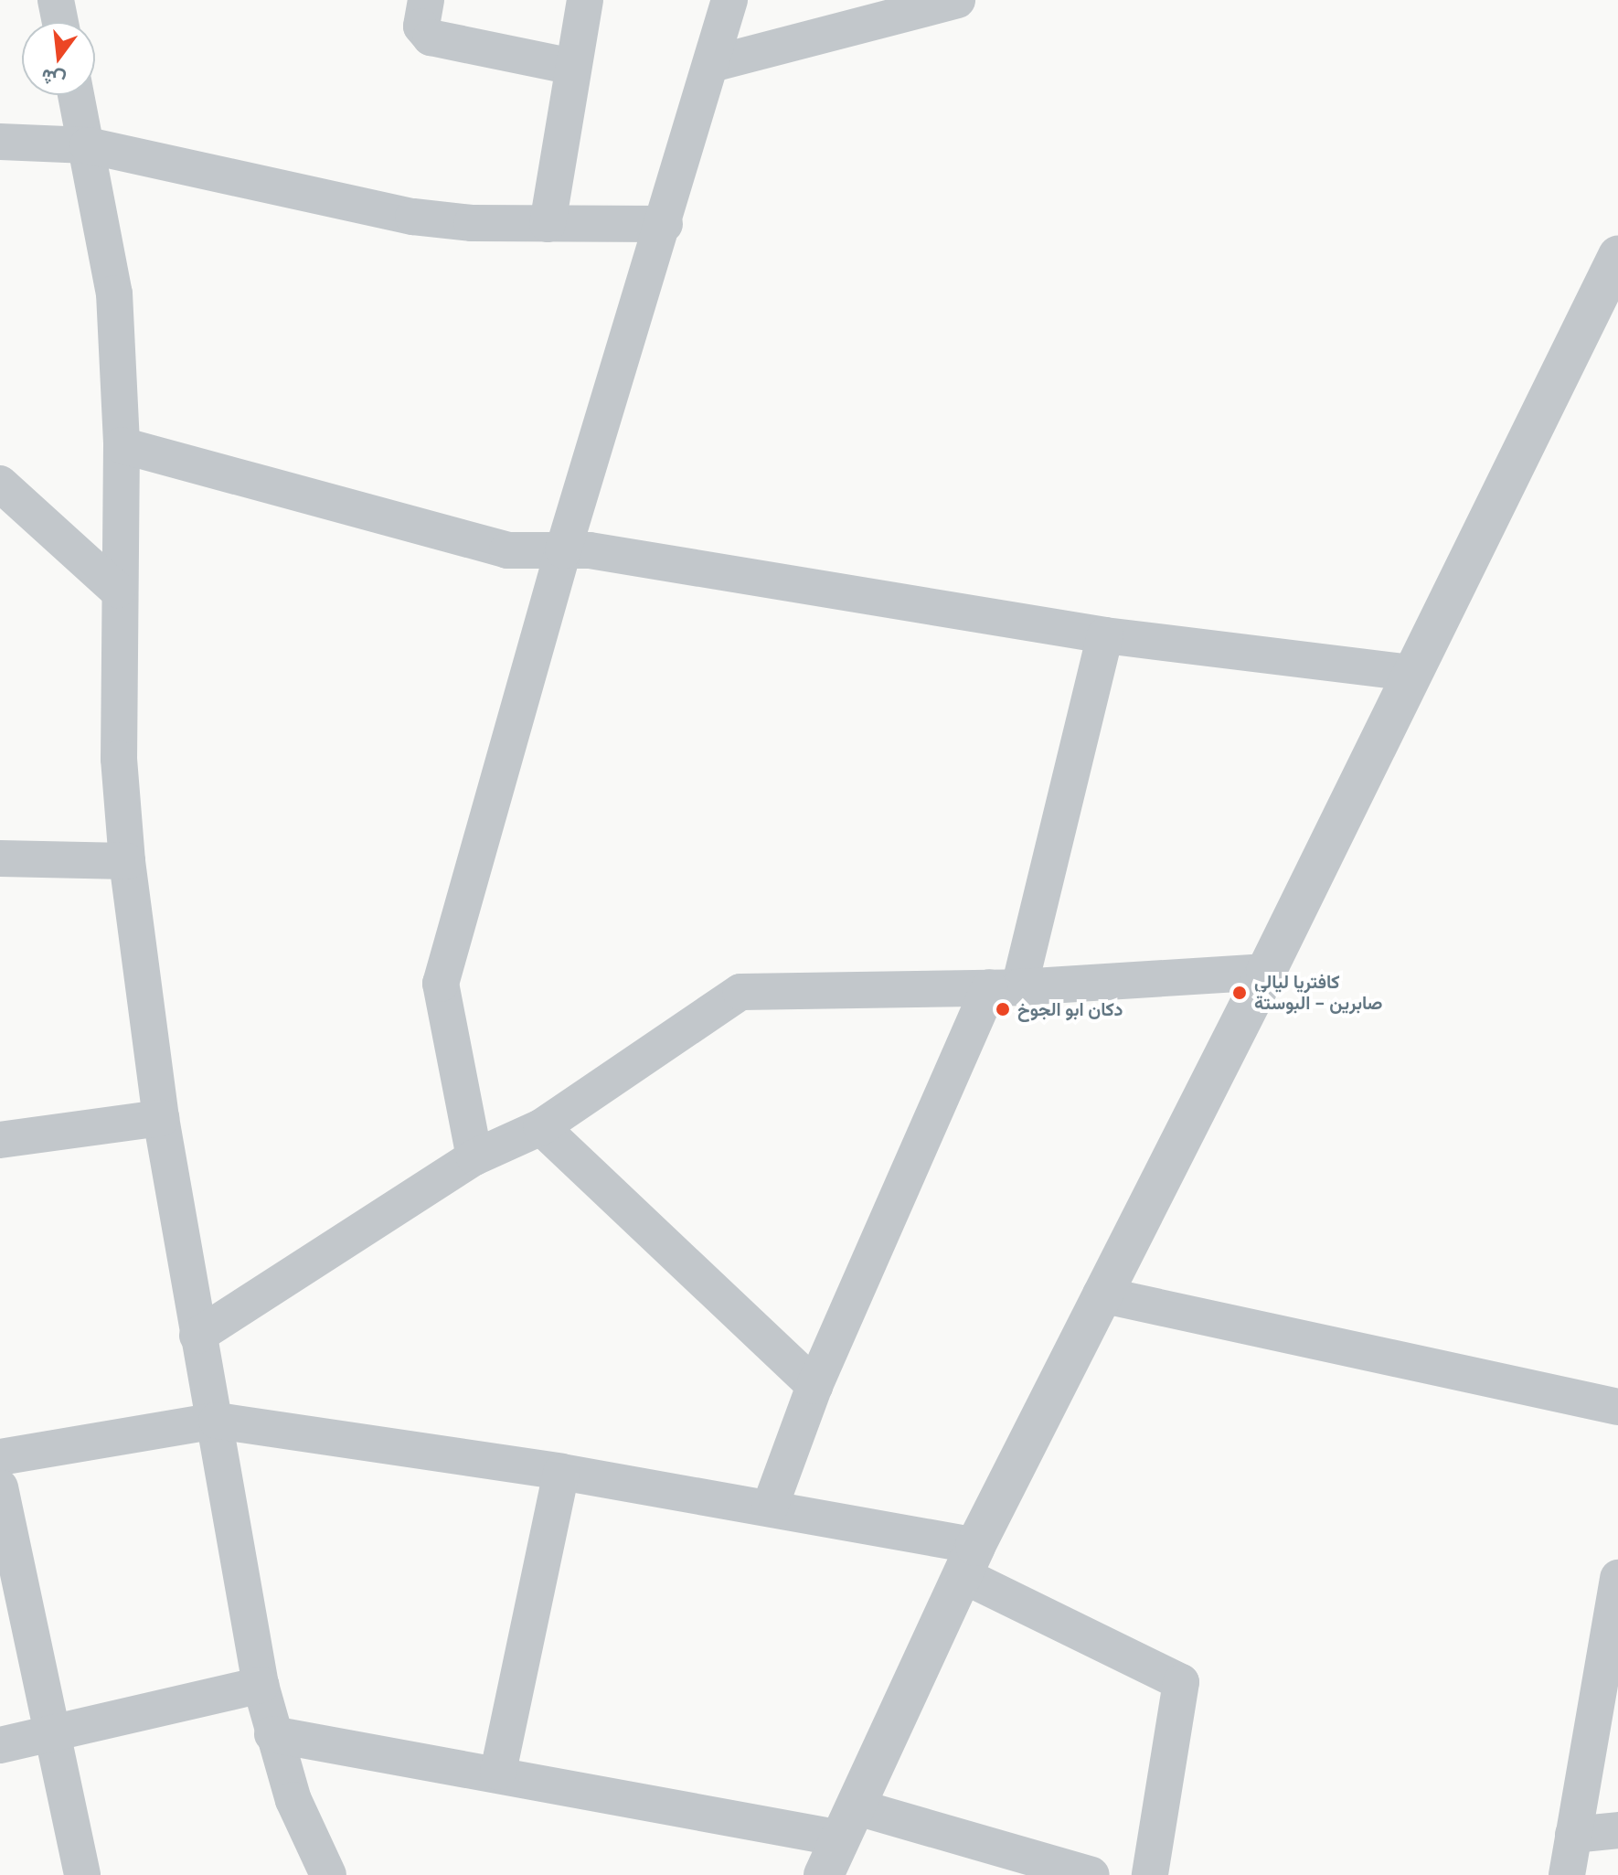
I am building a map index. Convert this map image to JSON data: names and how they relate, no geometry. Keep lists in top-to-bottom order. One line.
{"places":["كافتريا ليالي صابرين - البوستة","دكان ابو الجوخ"],"north":"bottom"}
